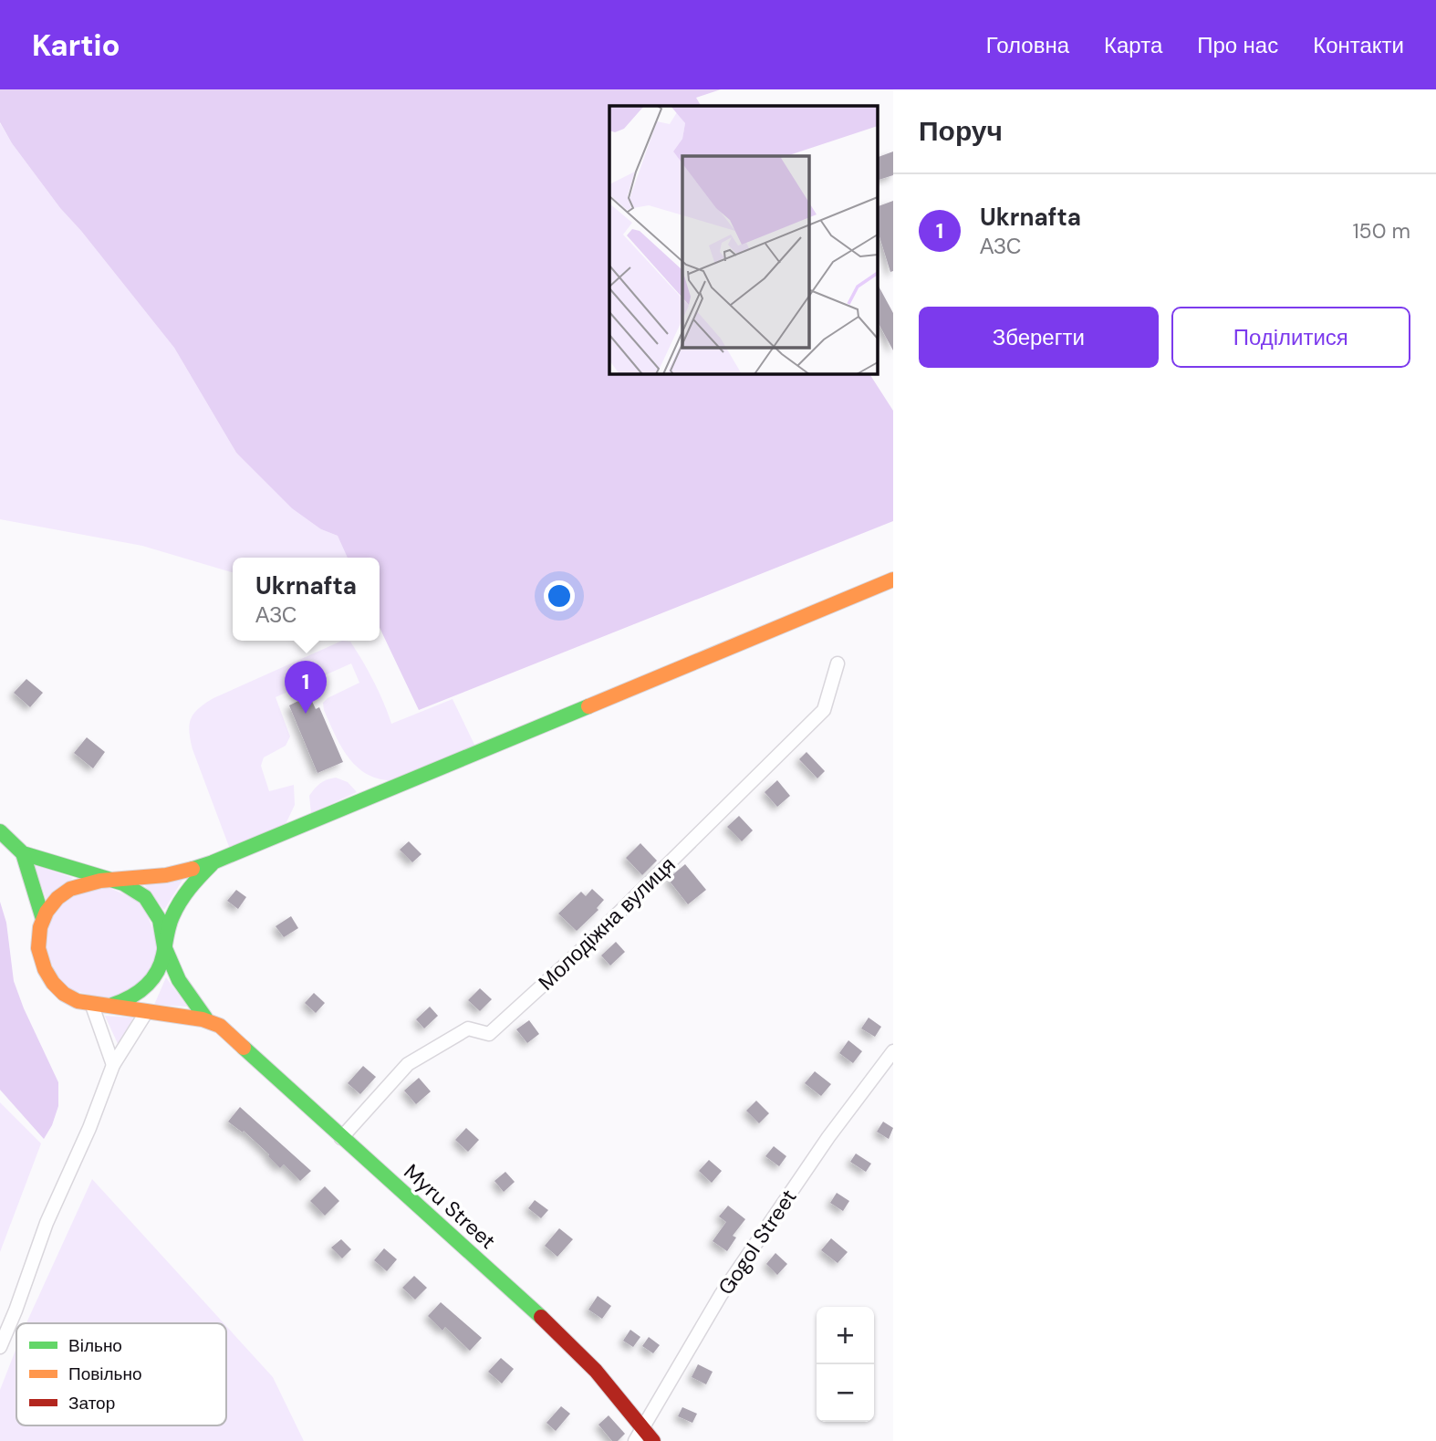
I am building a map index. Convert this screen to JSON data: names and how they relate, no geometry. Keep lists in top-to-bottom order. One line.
{"streets":{"street":["Молодіжна вулиця","Myru Street","Gogol Street"]},"crossings":[["Молодіжна вулиця","Myru Street"],["Myru Street","Gogol Street"]],"legend":["Вільно","Повільно","Затор"],"page":{"header":"Kartio","nav":["Головна","Карта","Про нас","Контакти"],"heading":"Поруч","list":[{"mark":"1","name":"Ukrnafta","note":"АЗС","value":"150 m"}],"buttons":["Зберегти","Поділитися"],"popup":["Ukrnafta","АЗС"],"pins":"1","map_buttons":["+","−"]}}
